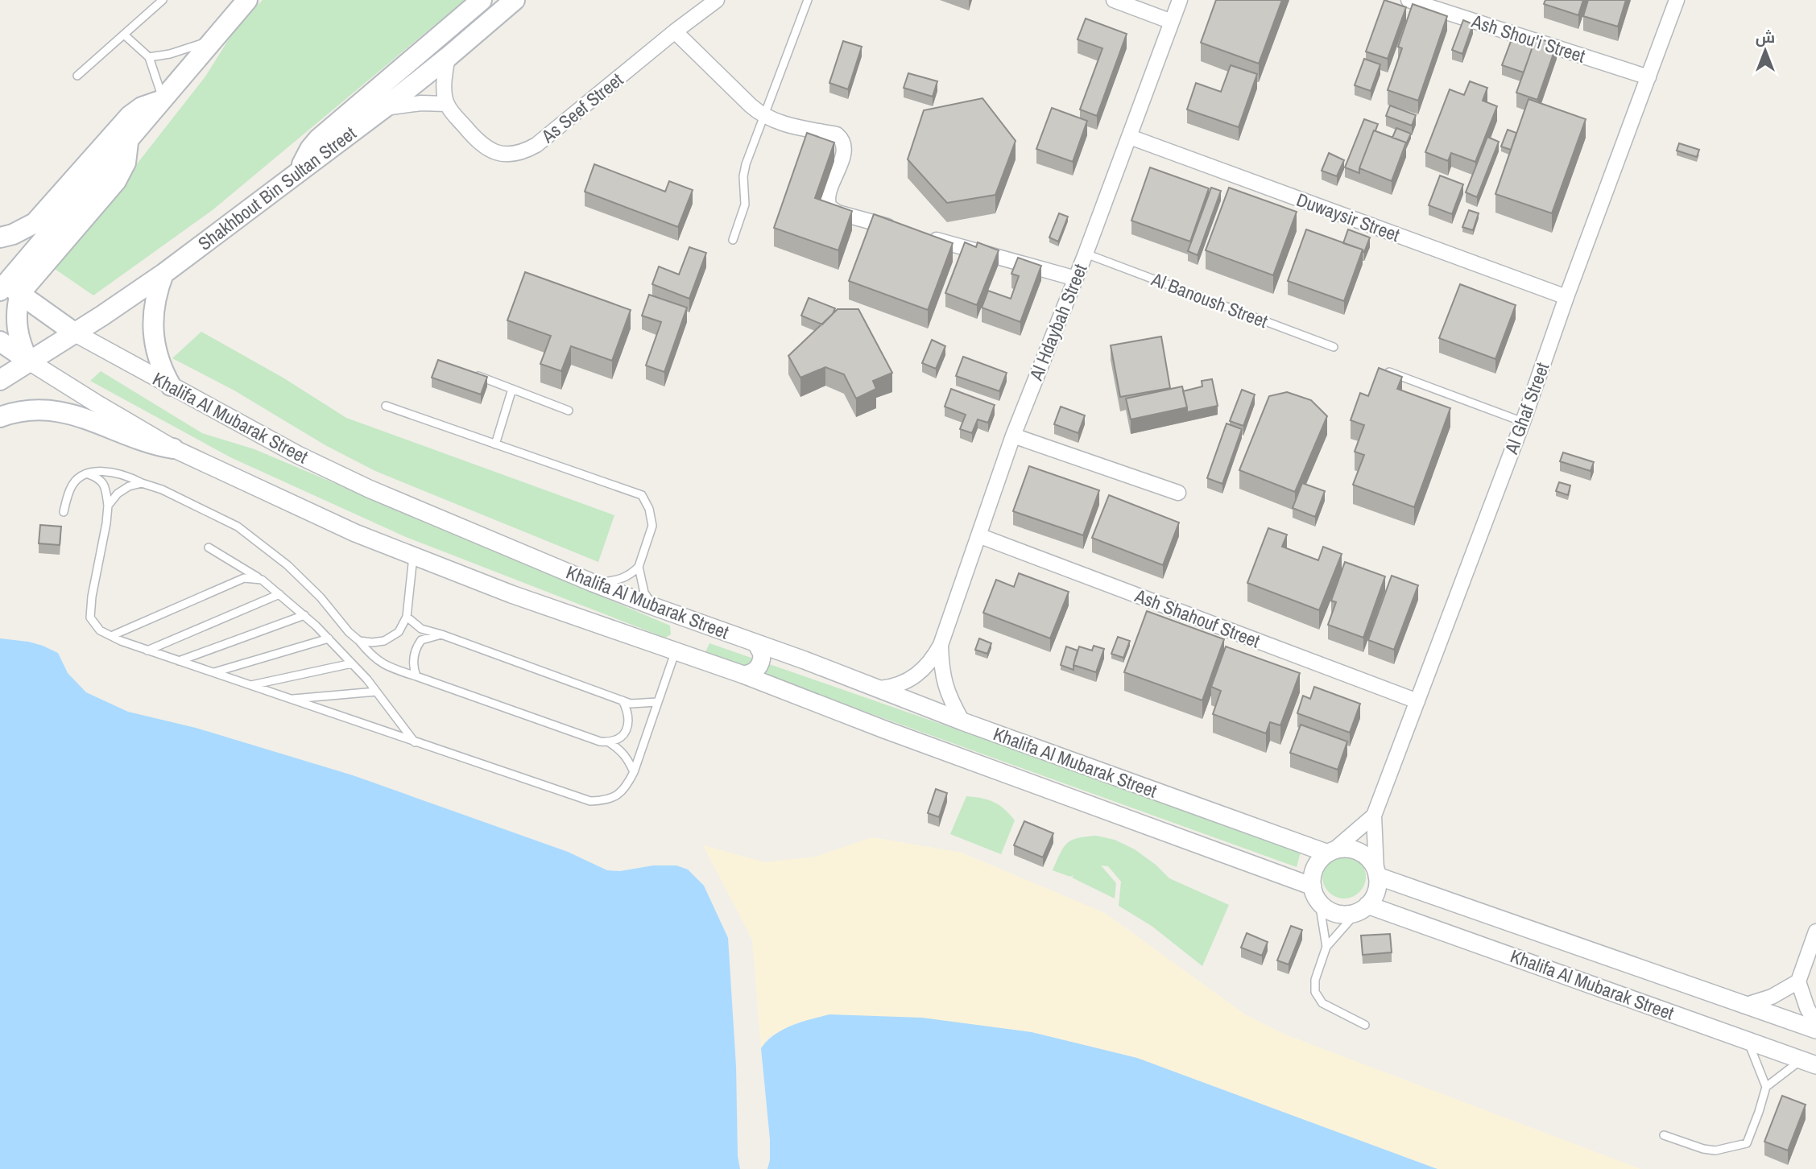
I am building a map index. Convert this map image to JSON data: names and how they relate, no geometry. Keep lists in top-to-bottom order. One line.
{"streets":{"main road":["Shakhbout Bin Sultan Street","Khalifa Al Mubarak Street"],"street":["Ash Shou'i Street","As Seef Street","Duwaysir Street","Al Hdaybah Street","Al Ghaf Street","Ash Shahouf Street"],"lane":["Al Banoush Street"]},"crossings":[["Ash Shou'i Street","Al Ghaf Street"],["Shakhbout Bin Sultan Street","Khalifa Al Mubarak Street"],["Duwaysir Street","Al Hdaybah Street"],["Duwaysir Street","Al Ghaf Street"],["Al Banoush Street","Al Hdaybah Street"],["Al Hdaybah Street","Khalifa Al Mubarak Street"],["Al Hdaybah Street","Ash Shahouf Street"],["Al Ghaf Street","Khalifa Al Mubarak Street"],["Al Ghaf Street","Ash Shahouf Street"]],"north":"top"}
